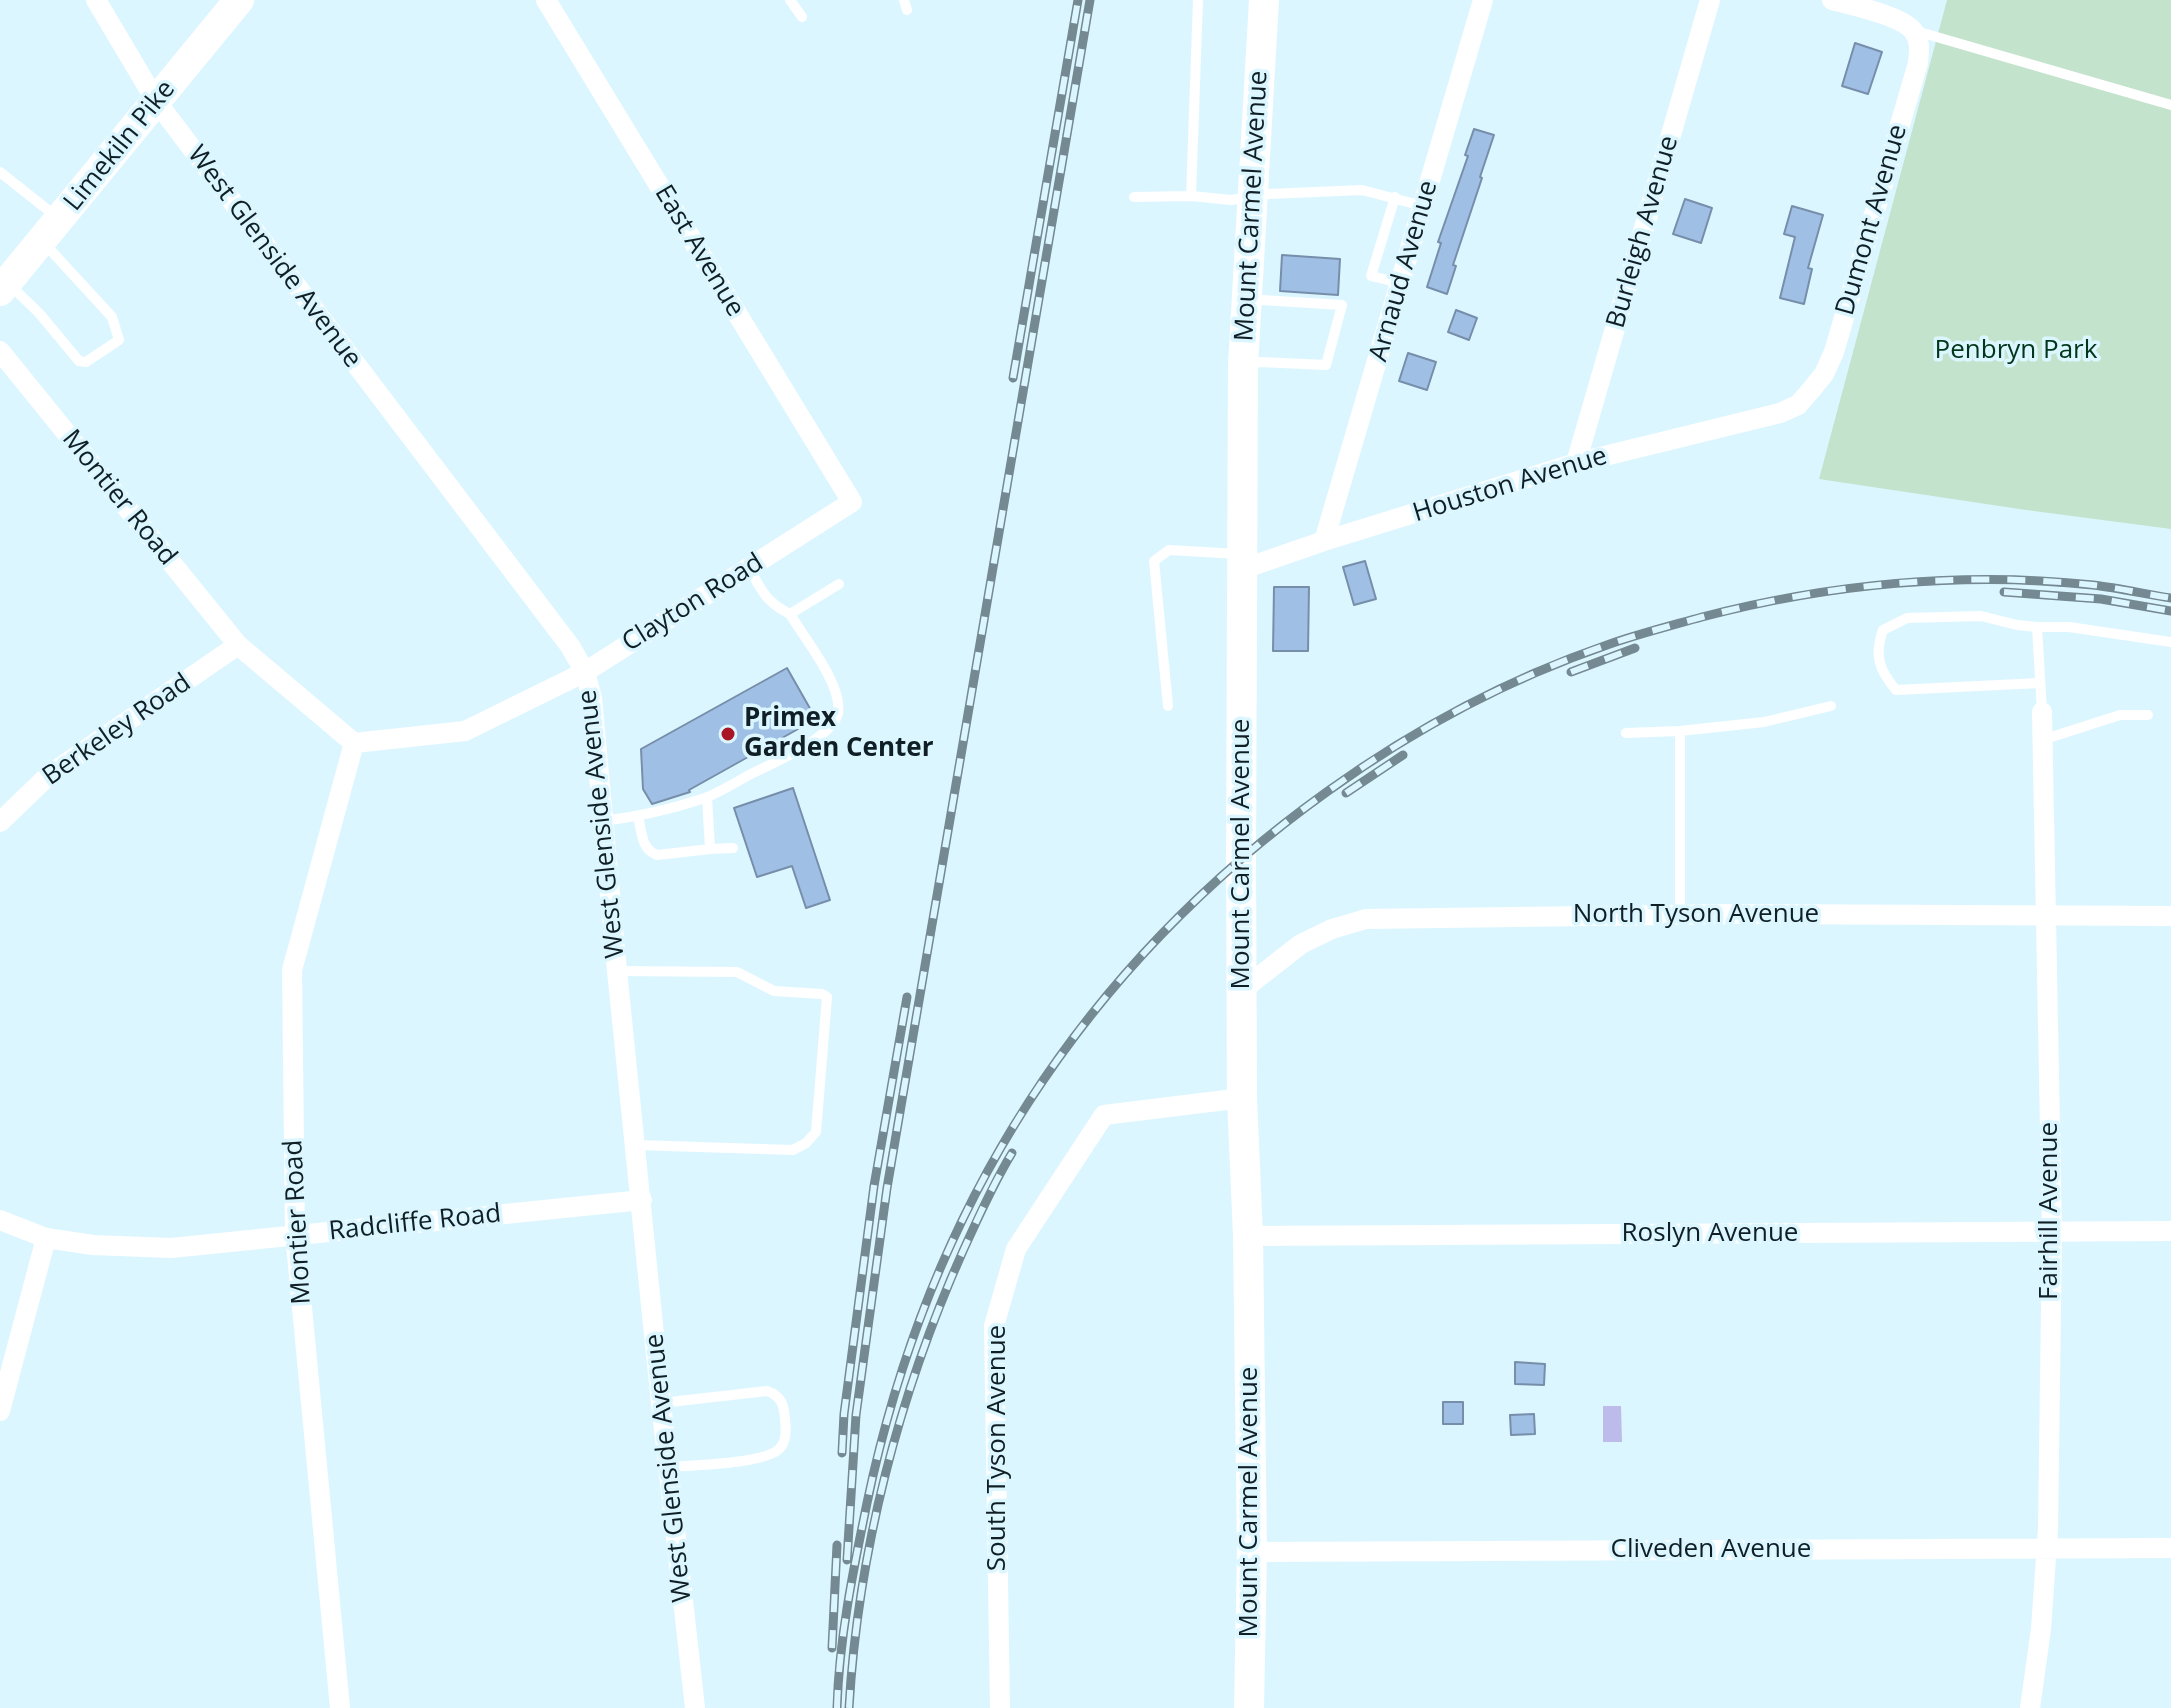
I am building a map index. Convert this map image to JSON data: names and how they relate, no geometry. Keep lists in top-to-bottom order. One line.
{"streets":{"street":["Limekiln Pike","Mount Carmel Avenue","Dumont Avenue","Burleigh Avenue","East Avenue","West Glenside Avenue","Arnaud Avenue","Houston Avenue","Montier Road","Clayton Road","Berkeley Road","North Tyson Avenue","Fairhill Avenue","Radcliffe Road","Roslyn Avenue","South Tyson Avenue","Cliveden Avenue"]},"crossings":[["Limekiln Pike","West Glenside Avenue"],["Mount Carmel Avenue","Houston Avenue"],["Mount Carmel Avenue","North Tyson Avenue"],["Mount Carmel Avenue","Roslyn Avenue"],["Mount Carmel Avenue","South Tyson Avenue"],["Mount Carmel Avenue","Cliveden Avenue"],["Dumont Avenue","Houston Avenue"],["Burleigh Avenue","Houston Avenue"],["East Avenue","Clayton Road"],["West Glenside Avenue","Clayton Road"],["West Glenside Avenue","Radcliffe Road"],["Arnaud Avenue","Houston Avenue"],["Montier Road","Clayton Road"],["Montier Road","Berkeley Road"],["Montier Road","Radcliffe Road"],["North Tyson Avenue","Fairhill Avenue"],["Fairhill Avenue","Roslyn Avenue"],["Fairhill Avenue","Cliveden Avenue"]],"parks":["Penbryn Park"],"places":["Primex Garden Center"]}
